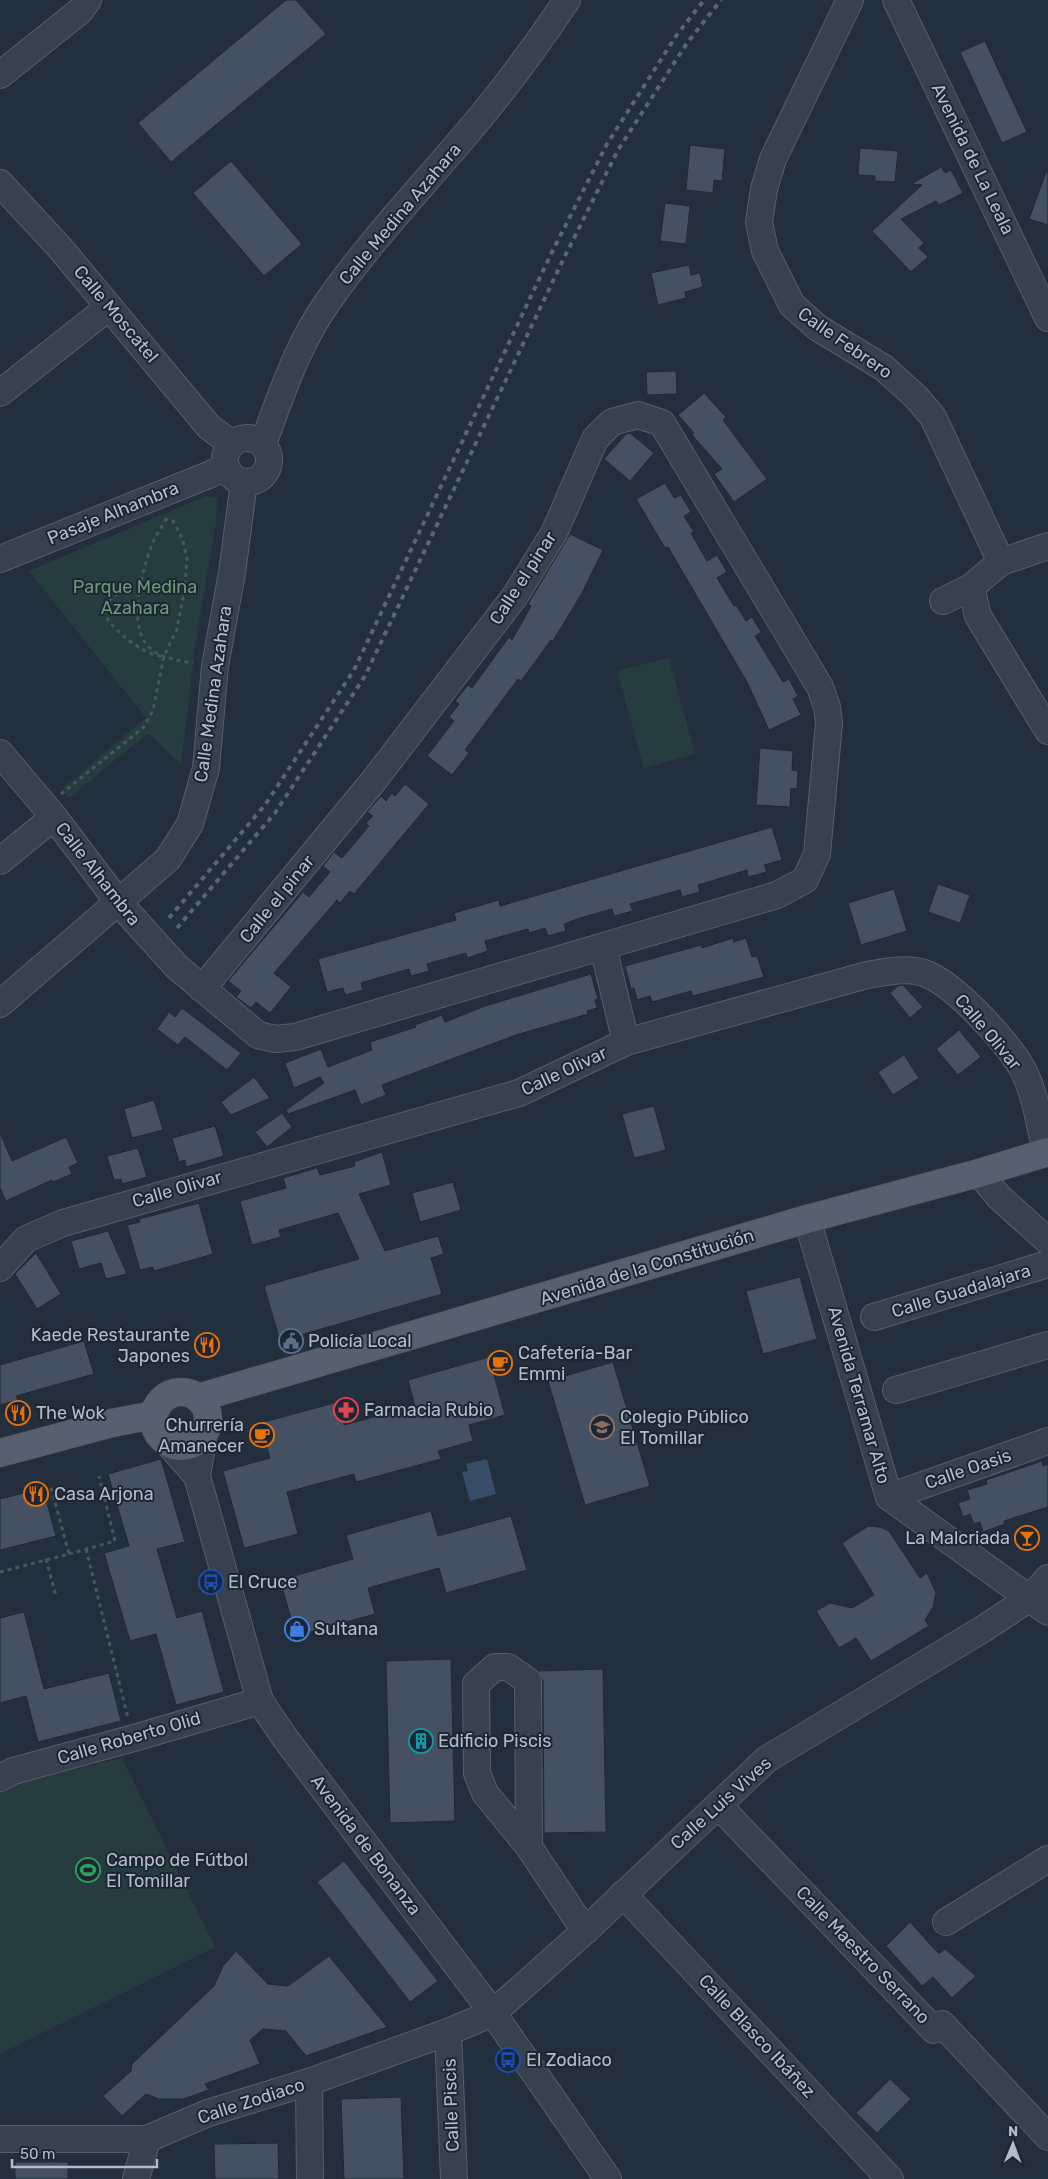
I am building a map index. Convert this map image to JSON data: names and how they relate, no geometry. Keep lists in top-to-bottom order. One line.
{"streets":{"main road":["Avenida de la Constitución"],"street":["Avenida de La Leala","Calle Medina Azahara","Calle Moscatel","Calle Febrero","Pasaje Alhambra","Calle el pinar","Calle Alhambra","Calle Olivar","Calle Guadalajara","Avenida Terramar Alto","Calle Oasis","Calle Roberto Olid","Calle Luis Vives","Avenida de Bonanza","Calle Maestro Serrano","Calle Blasco Ibáñez","Calle Zodiaco","Calle Piscis"]},"crossings":[["Calle Medina Azahara","Calle Moscatel"],["Calle Medina Azahara","Pasaje Alhambra"],["Calle Medina Azahara","Calle Alhambra"],["Calle Moscatel","Pasaje Alhambra"],["Calle el pinar","Calle Alhambra"],["Calle Olivar","Avenida de la Constitución"],["Avenida de la Constitución","Avenida Terramar Alto"],["Avenida de la Constitución","Avenida de Bonanza"],["Avenida Terramar Alto","Calle Oasis"],["Avenida Terramar Alto","Calle Luis Vives"],["Calle Roberto Olid","Avenida de Bonanza"],["Calle Luis Vives","Avenida de Bonanza"],["Calle Luis Vives","Calle Maestro Serrano"],["Calle Luis Vives","Calle Blasco Ibáñez"],["Calle Luis Vives","Calle Zodiaco"],["Avenida de Bonanza","Calle Zodiaco"],["Calle Zodiaco","Calle Piscis"]],"parks":["Parque Medina Azahara"],"places":{"public building":["Policía Local"],"restaurant":["Kaede Restaurante Japones","The Wok","Casa Arjona"],"cafe":["Cafetería-Bar Emmi","Churrería Amanecer"],"pharmacy":["Farmacia Rubio"],"school or university":["Colegio Público El Tomillar"],"bar":["La Malcriada"],"bus stop":["El Cruce","El Zodiaco"],"shop":["Sultana"],"building":["Edificio Piscis"],"sports":["Campo de Fútbol El Tomillar"]},"scale_bar":"50 m","north":"top"}
